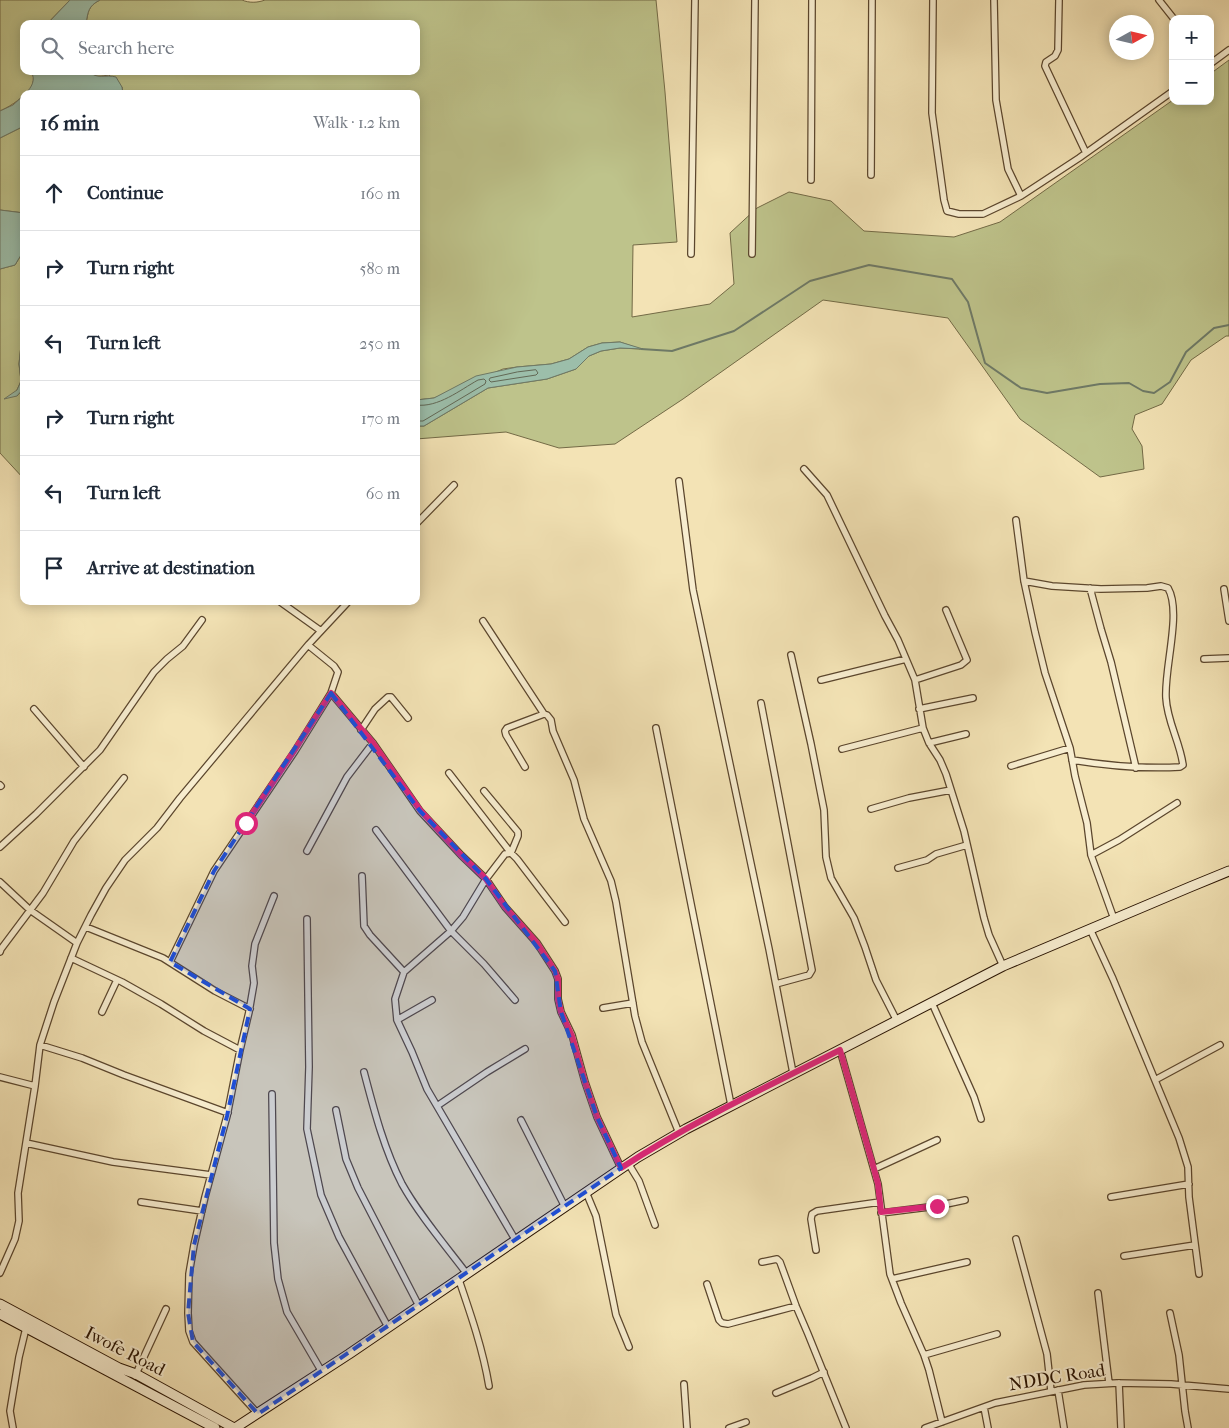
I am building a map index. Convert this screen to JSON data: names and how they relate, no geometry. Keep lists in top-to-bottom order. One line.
{"streets":{"street":["Iwofe Road","NDDC Road"]},"north":"right","page":{"map_buttons":["+","−"],"search":"Search here","heading":["16 min","Walk · 1.2 km"],"list":[["Continue","160 m"],["Turn right","580 m"],["Turn left","250 m"],["Turn right","170 m"],["Turn left","60 m"],"Arrive at destination"]}}
